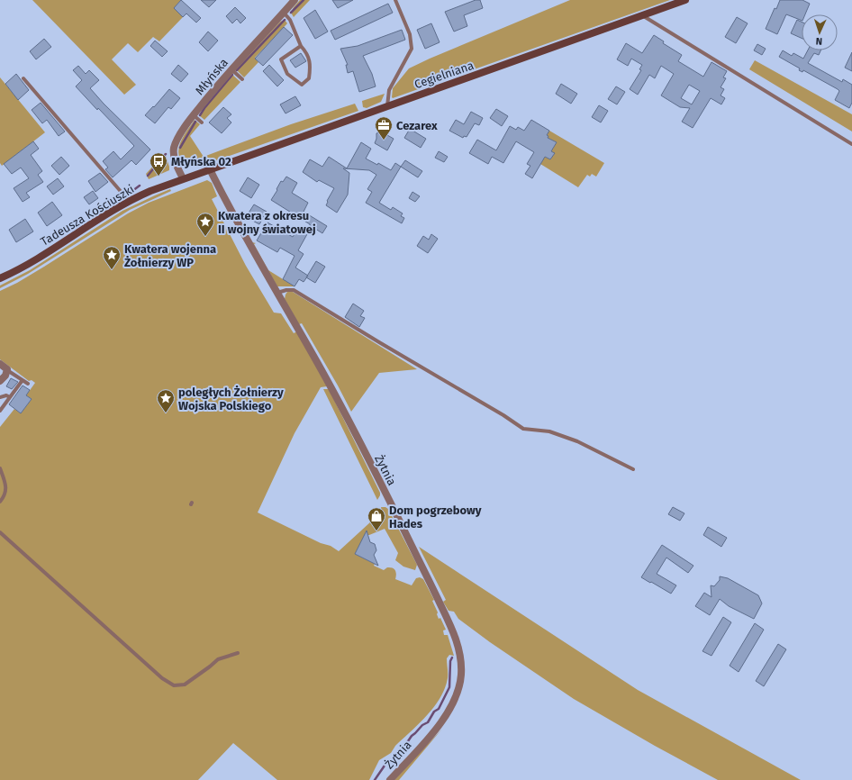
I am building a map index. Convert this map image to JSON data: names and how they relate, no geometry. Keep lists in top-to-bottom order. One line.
{"streets":{"street":["Cegielniana","Młyńska","Tadeusza Kościuszki","Żytnia"]},"crossings":[["Cegielniana","Tadeusza Kościuszki"],["Cegielniana","Żytnia"],["Młyńska","Tadeusza Kościuszki"],["Tadeusza Kościuszki","Żytnia"]],"places":{"office":["Cezarex"],"bus stop":["Młyńska 02"],"place":["Kwatera z okresu II wojny światowej","Kwatera wojenna Żołnierzy WP","poległych Żołnierzy Wojska Polskiego"],"shop":["Dom pogrzebowy Hades"]},"north":"bottom"}
